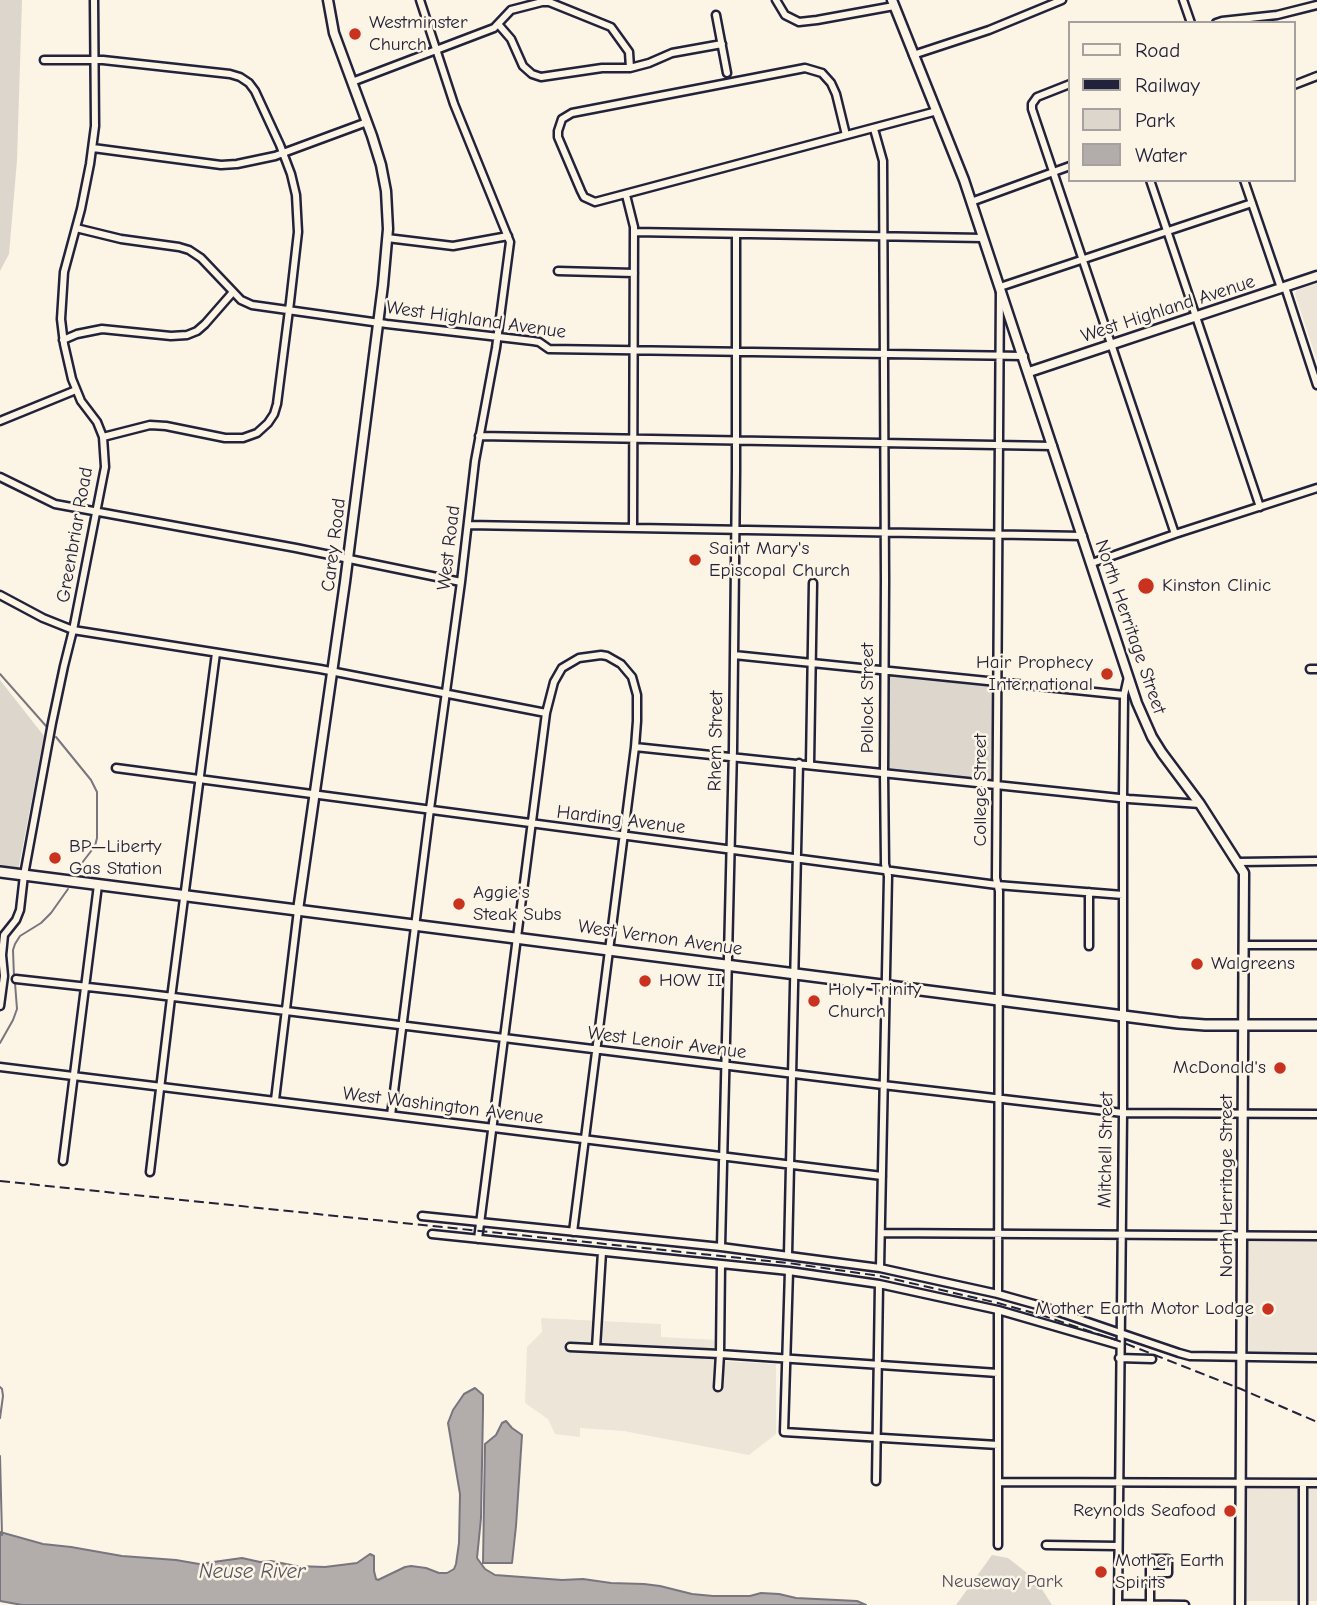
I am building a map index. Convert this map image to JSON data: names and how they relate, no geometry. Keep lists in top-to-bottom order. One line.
{"streets":{"main road":["West Vernon Avenue"],"street":["West Highland Avenue","Greenbriar Road","Carey Road","West Road","North Herritage Street","Pollock Street","Rhem Street","College Street","Harding Avenue","West Lenoir Avenue","West Washington Avenue","Mitchell Street"]},"crossings":[["West Highland Avenue","Greenbriar Road"],["West Highland Avenue","Carey Road"],["West Highland Avenue","West Road"],["West Highland Avenue","North Herritage Street"],["West Highland Avenue","Pollock Street"],["West Highland Avenue","Rhem Street"],["West Highland Avenue","College Street"],["Greenbriar Road","West Vernon Avenue"],["Carey Road","Harding Avenue"],["Carey Road","West Vernon Avenue"],["Carey Road","West Lenoir Avenue"],["Carey Road","West Washington Avenue"],["West Road","Harding Avenue"],["West Road","West Vernon Avenue"],["West Road","West Lenoir Avenue"],["West Road","West Washington Avenue"],["North Herritage Street","College Street"],["North Herritage Street","West Vernon Avenue"],["North Herritage Street","West Lenoir Avenue"],["North Herritage Street","Mitchell Street"],["Pollock Street","Harding Avenue"],["Pollock Street","West Vernon Avenue"],["Pollock Street","West Lenoir Avenue"],["Pollock Street","West Washington Avenue"],["Rhem Street","Harding Avenue"],["Rhem Street","West Vernon Avenue"],["Rhem Street","West Lenoir Avenue"],["Rhem Street","West Washington Avenue"],["College Street","Harding Avenue"],["College Street","West Vernon Avenue"],["College Street","West Lenoir Avenue"],["Harding Avenue","Mitchell Street"],["West Vernon Avenue","Mitchell Street"],["West Lenoir Avenue","Mitchell Street"]],"water":["Neuse River"],"parks":["Neuseway Park"],"places":["Westminster Church","Saint Mary's Episcopal Church","Kinston Clinic","Hair Prophecy International","BP—Liberty Gas Station","Aggie's Steak Subs","Walgreens","HOW II","Holy Trinity Church","McDonald's","Mother Earth Motor Lodge","Reynolds Seafood","Mother Earth Spirits"],"legend":["Road","Railway","Park","Water"]}
